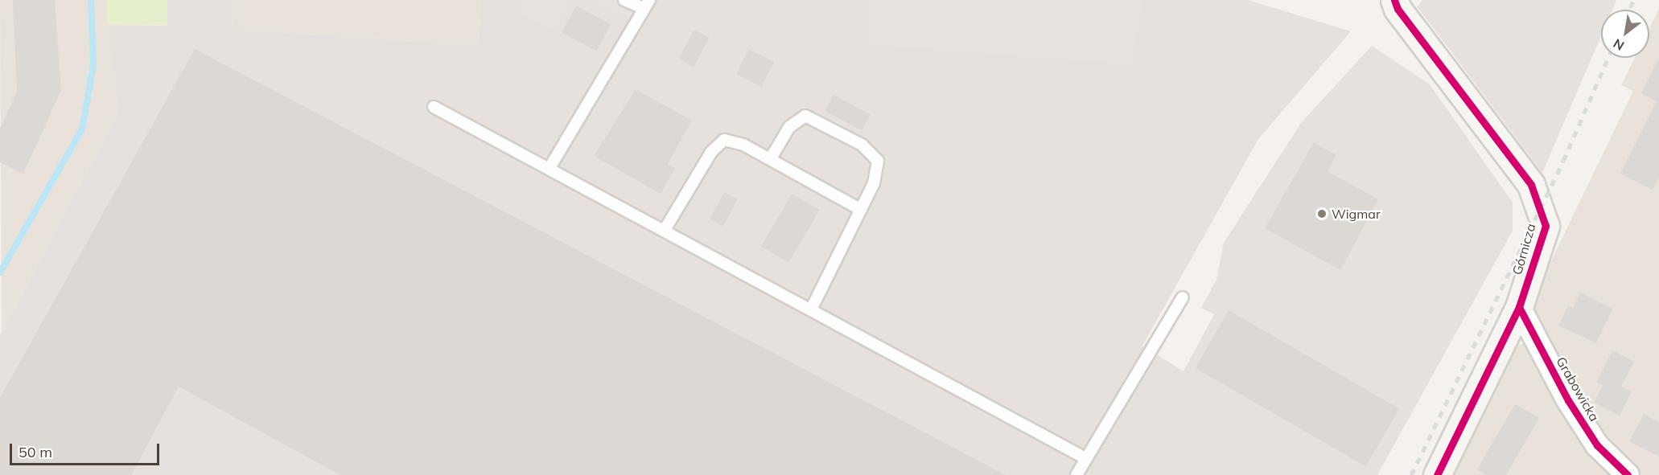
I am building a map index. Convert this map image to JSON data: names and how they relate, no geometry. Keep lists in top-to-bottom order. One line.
{"streets":{"street":["Górnicza","Grabowicka"]},"crossings":[["Górnicza","Grabowicka"]],"places":["Wigmar"],"scale_bar":"50 m","north":"bottom left"}
